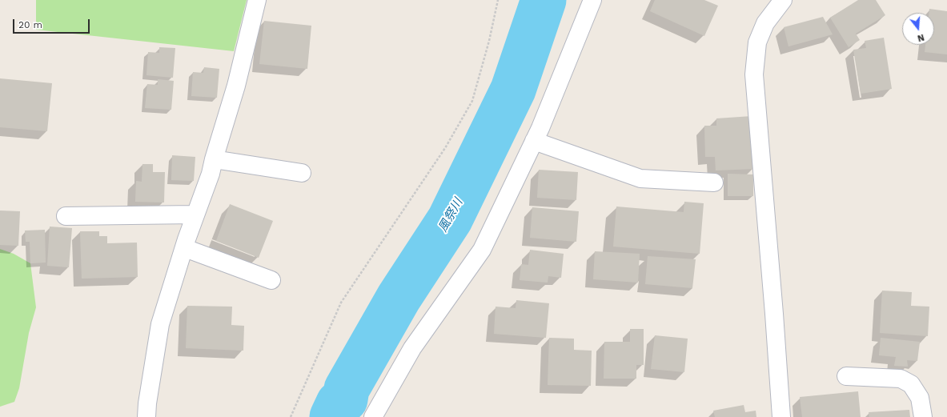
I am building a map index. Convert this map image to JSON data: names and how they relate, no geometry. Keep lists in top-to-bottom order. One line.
{"water":["風祭川"],"scale_bar":"20 m","north":"bottom"}
